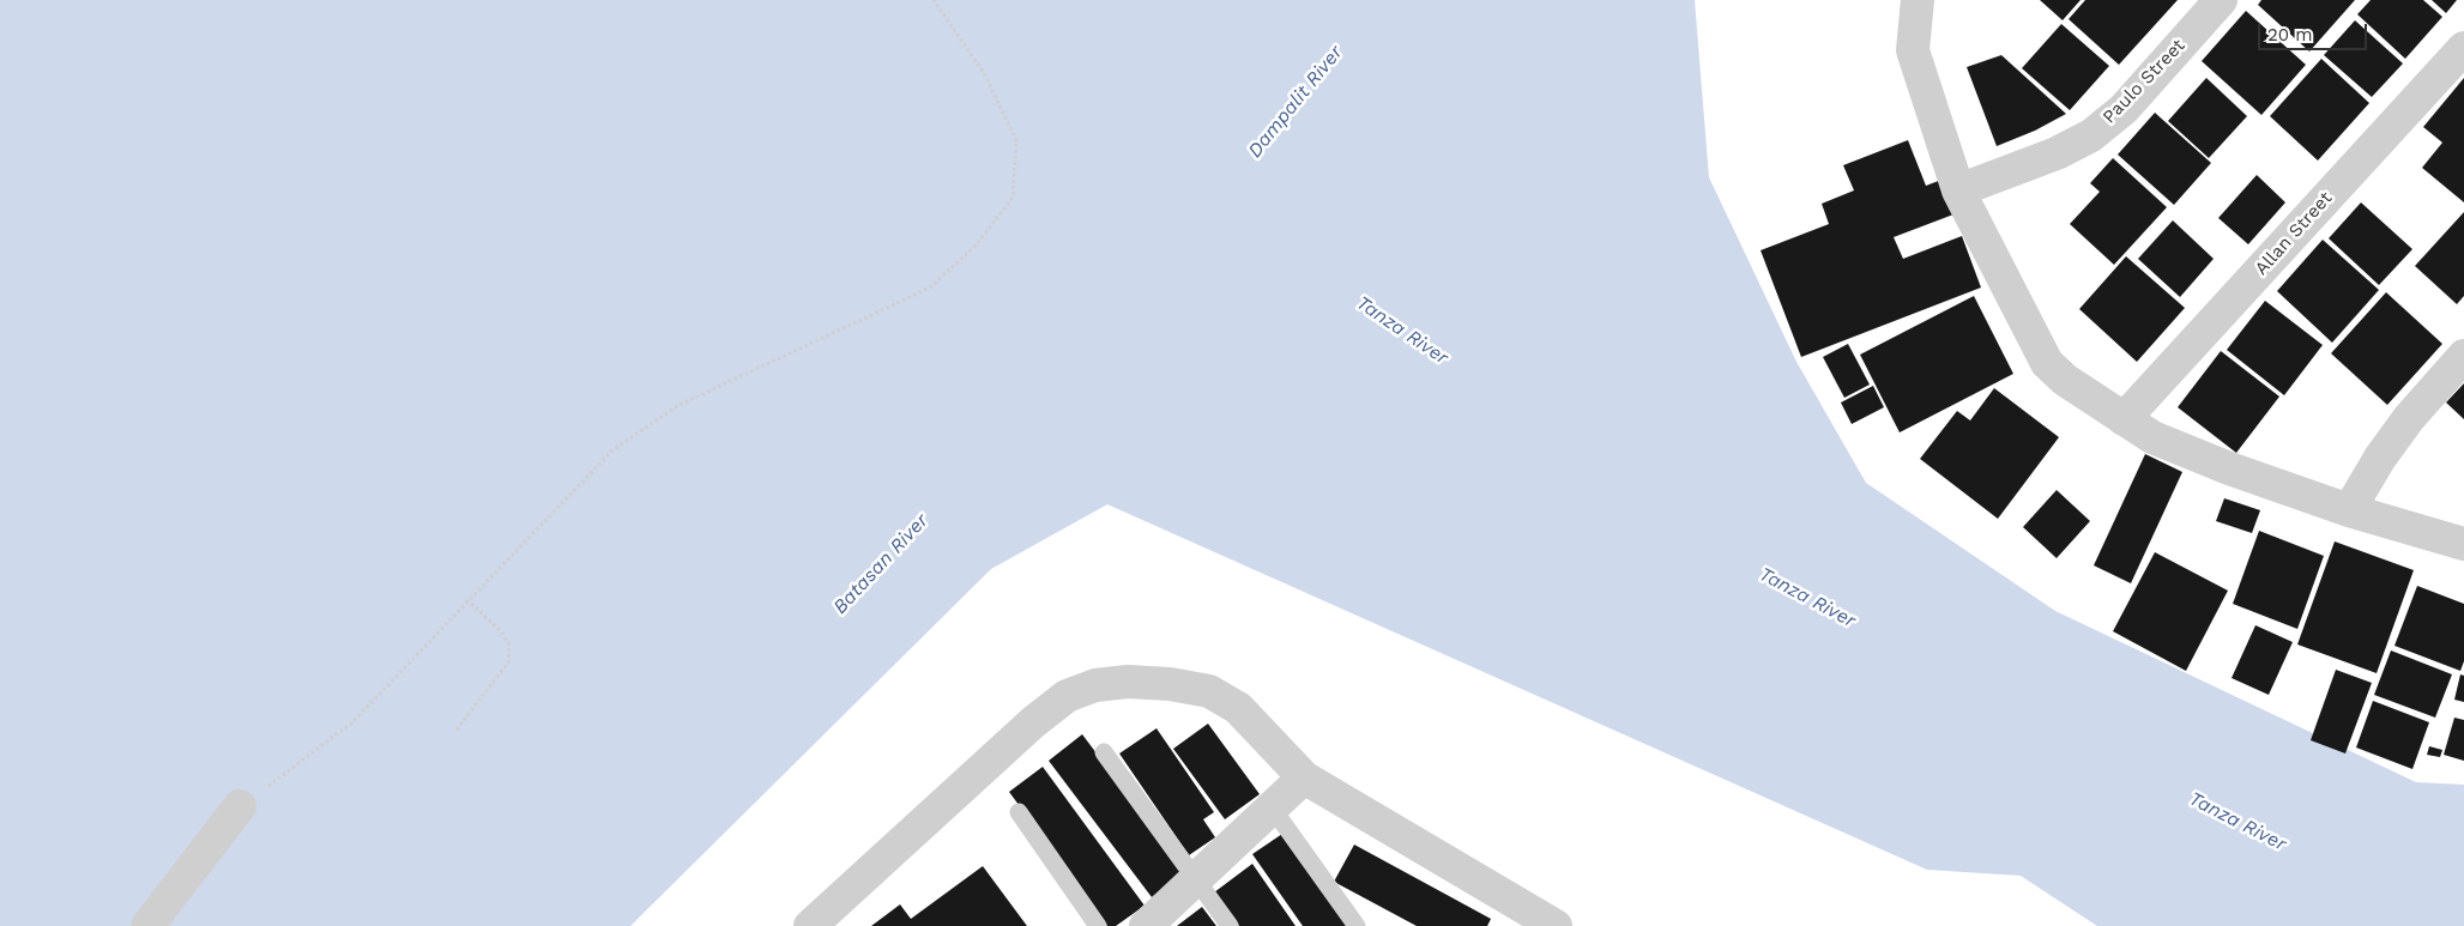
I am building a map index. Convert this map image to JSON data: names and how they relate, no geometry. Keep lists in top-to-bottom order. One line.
{"streets":{"street":["Paulo Street","Allan Street"]},"water":["Dampalit River","Tanza River","Batasan River"],"scale_bar":"20 m"}
